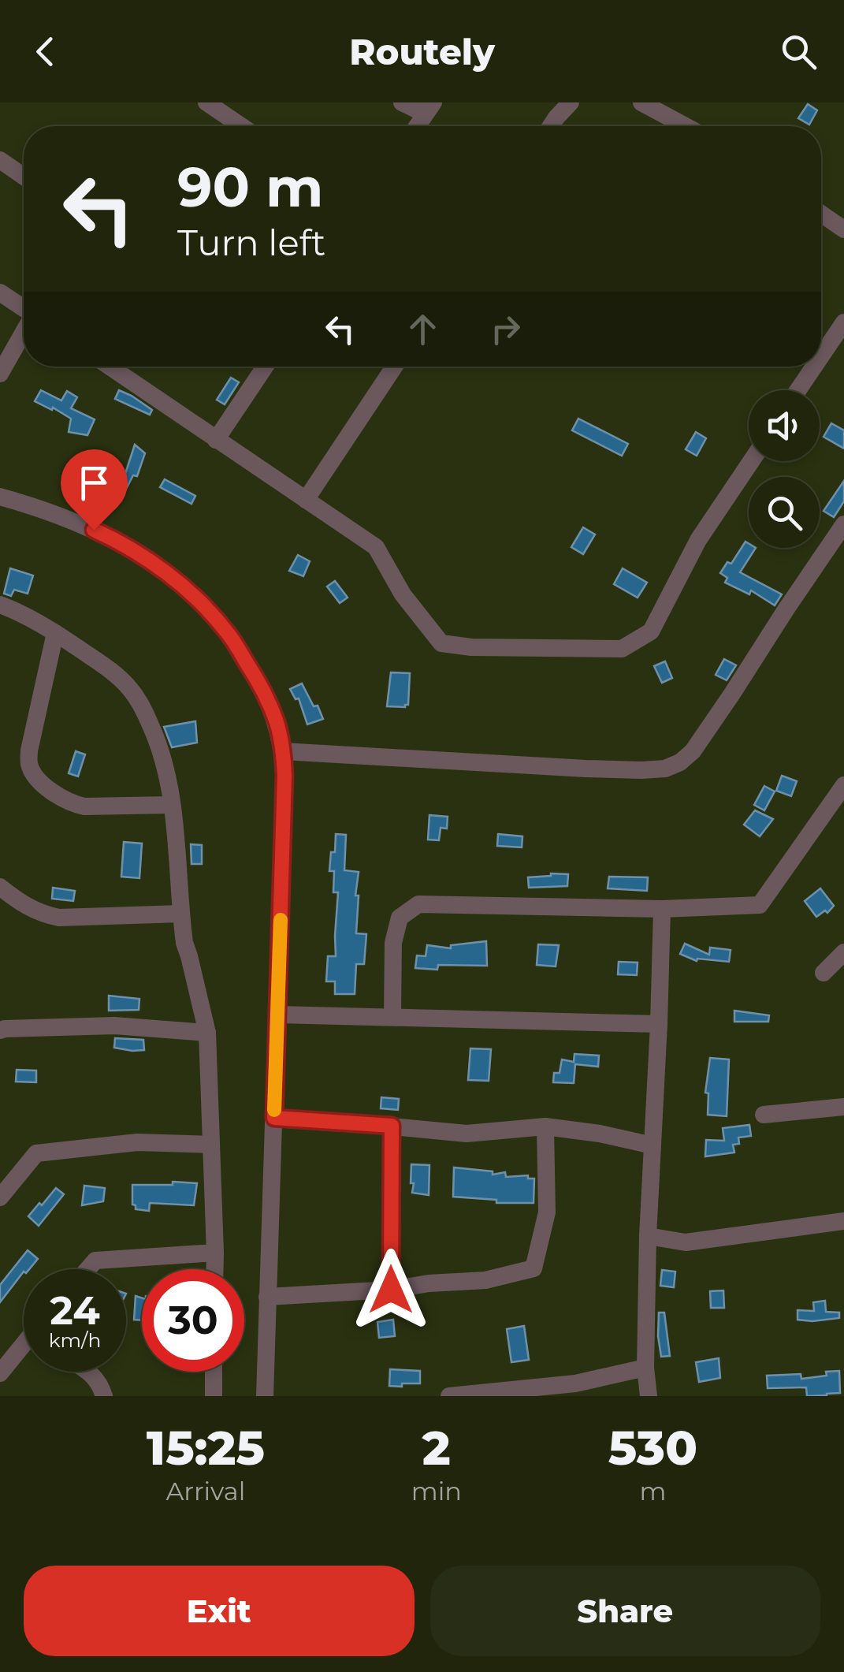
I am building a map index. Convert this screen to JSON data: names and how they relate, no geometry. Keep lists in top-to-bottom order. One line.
{"page":{"header":"Routely","turn":["90 m","Turn left"],"speed":"24 km/h","limit":"30","eta":["15:25","Arrival","2","min","530","m"],"buttons":["Exit","Share"]}}
